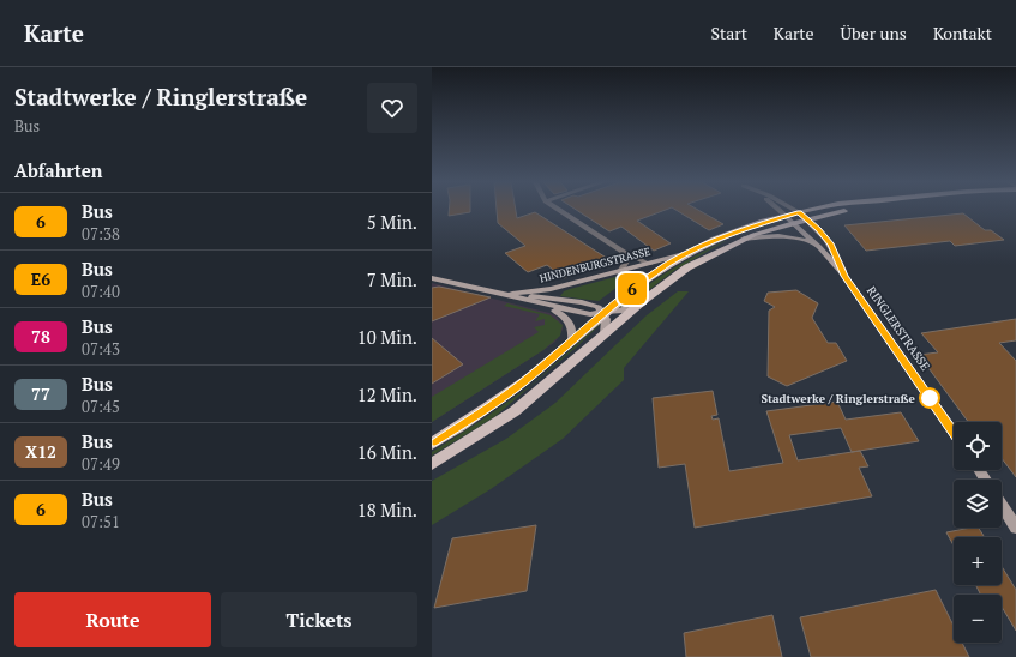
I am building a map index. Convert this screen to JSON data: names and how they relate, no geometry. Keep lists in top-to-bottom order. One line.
{"streets":{"main road":["HINDENBURGSTRASSE"],"street":["RINGLERSTRASSE"]},"crossings":[["HINDENBURGSTRASSE","RINGLERSTRASSE"]],"places":["Stadtwerke / Ringlerstraße"],"lines":["bus line 6"],"page":{"header":"Karte","nav":["Start","Karte","Über uns","Kontakt"],"heading":[["Stadtwerke / Ringlerstraße","Bus"],"Abfahrten"],"on_map":"6","list":[{"mark":"6","name":"Bus","note":"07:38","value":"5 Min."},{"mark":"E6","name":"Bus","note":"07:40","value":"7 Min."},{"mark":"78","name":"Bus","note":"07:43","value":"10 Min."},{"mark":"77","name":"Bus","note":"07:45","value":"12 Min."},{"mark":"X12","name":"Bus","note":"07:49","value":"16 Min."},{"mark":"6","name":"Bus","note":"07:51","value":"18 Min."}],"map_buttons":["+","−"],"buttons":["Route","Tickets"]}}
